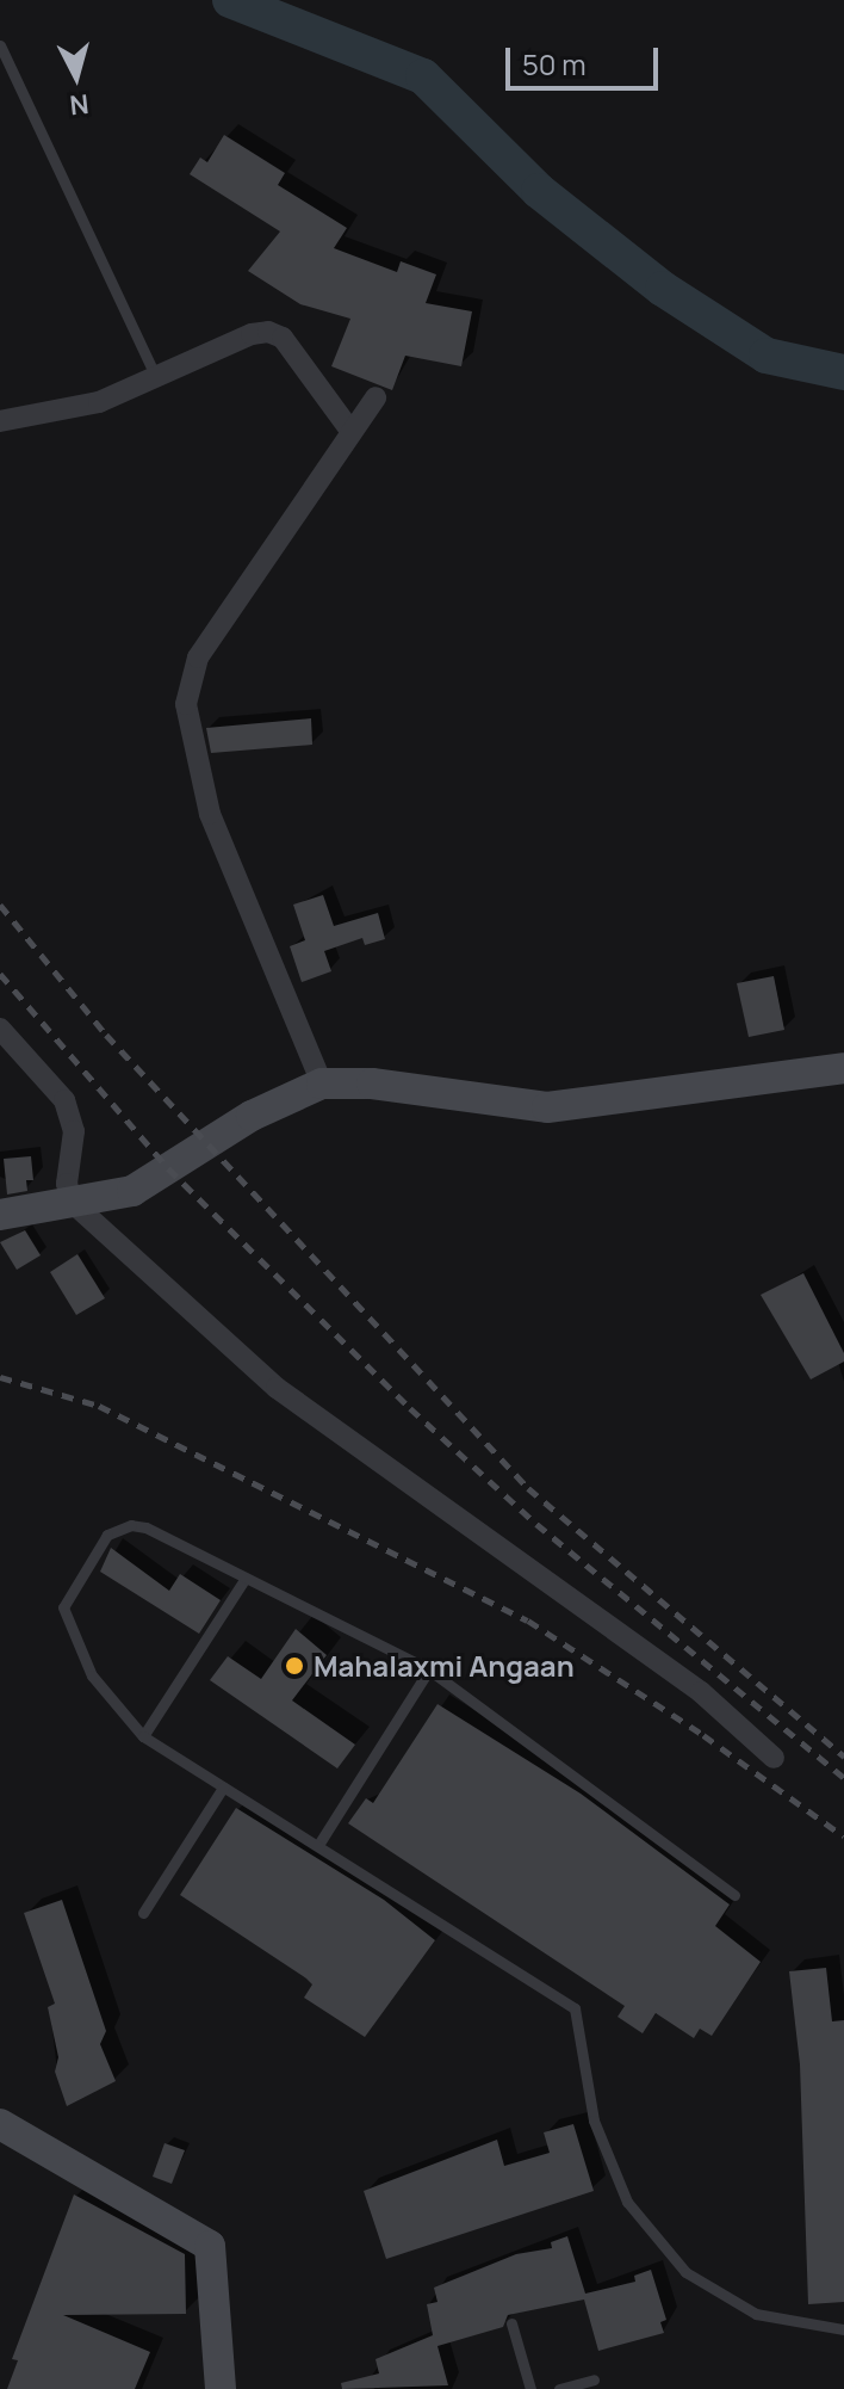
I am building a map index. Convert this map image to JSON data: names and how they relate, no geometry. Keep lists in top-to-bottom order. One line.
{"places":["Mahalaxmi Angaan"],"scale_bar":"50 m","north":"bottom"}
